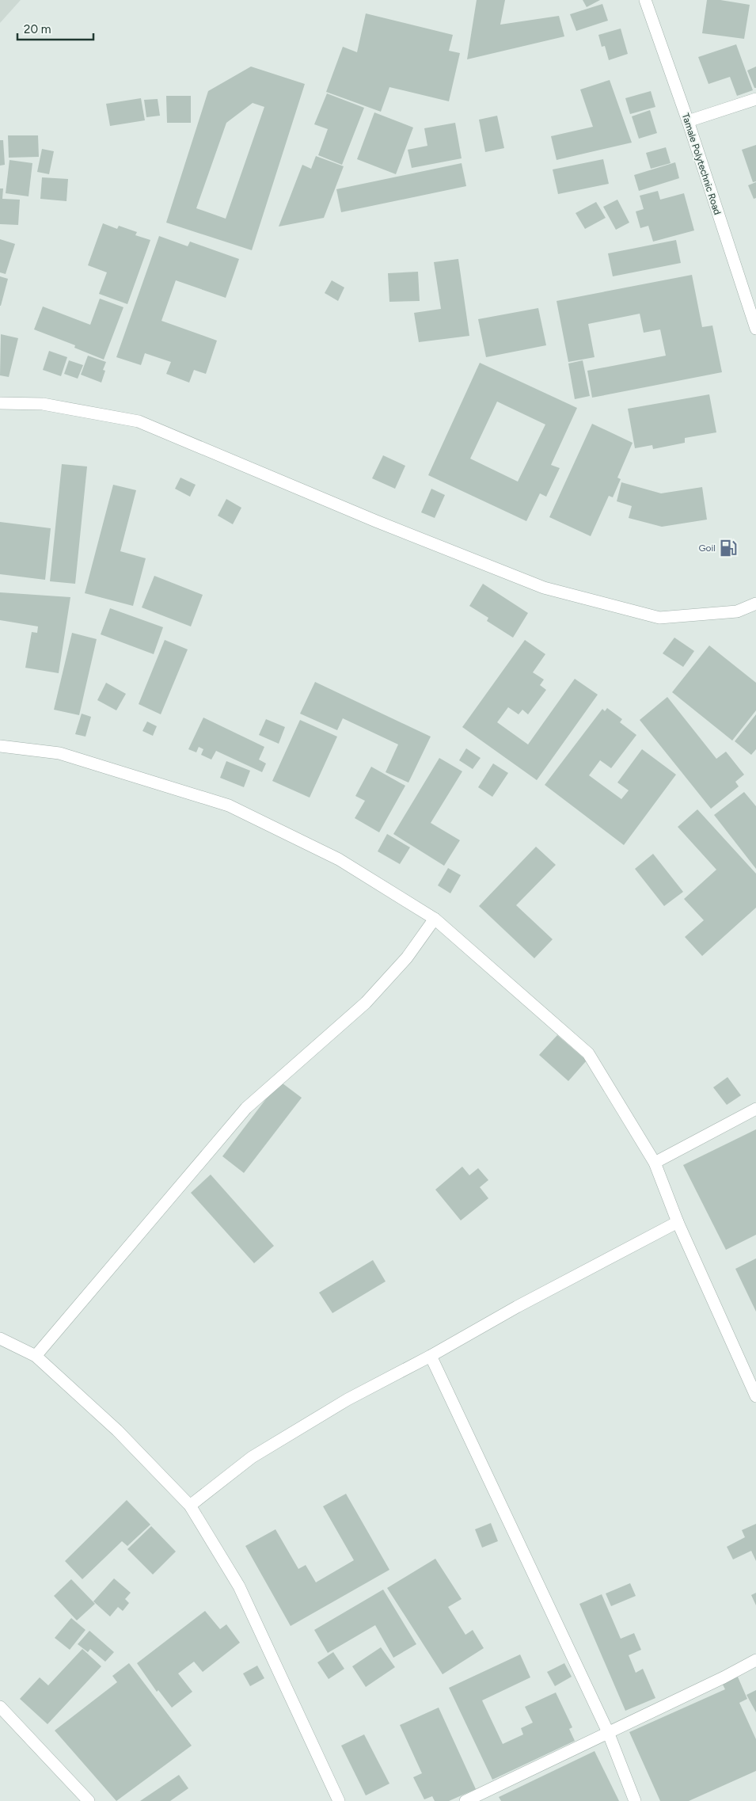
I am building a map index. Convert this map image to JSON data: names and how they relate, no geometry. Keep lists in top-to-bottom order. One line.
{"streets":{"street":["Tamale Polytechnic Road"]},"places":{"fuel station":["Goil"]},"scale_bar":"20 m"}
